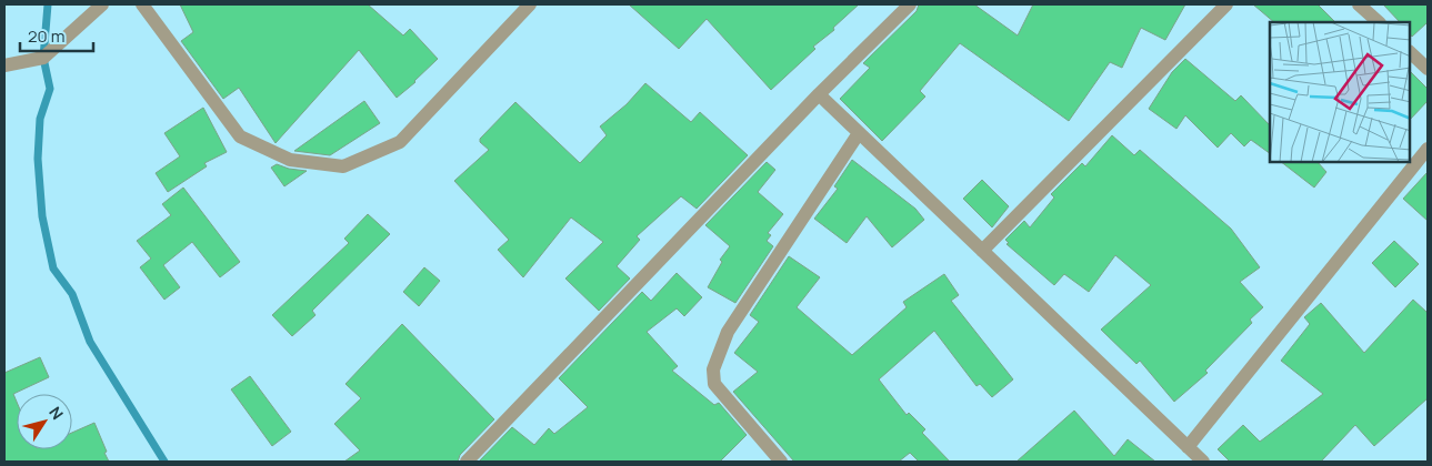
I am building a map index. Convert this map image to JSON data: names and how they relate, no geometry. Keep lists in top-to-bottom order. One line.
{"scale_bar":"20 m","north":"top right"}
